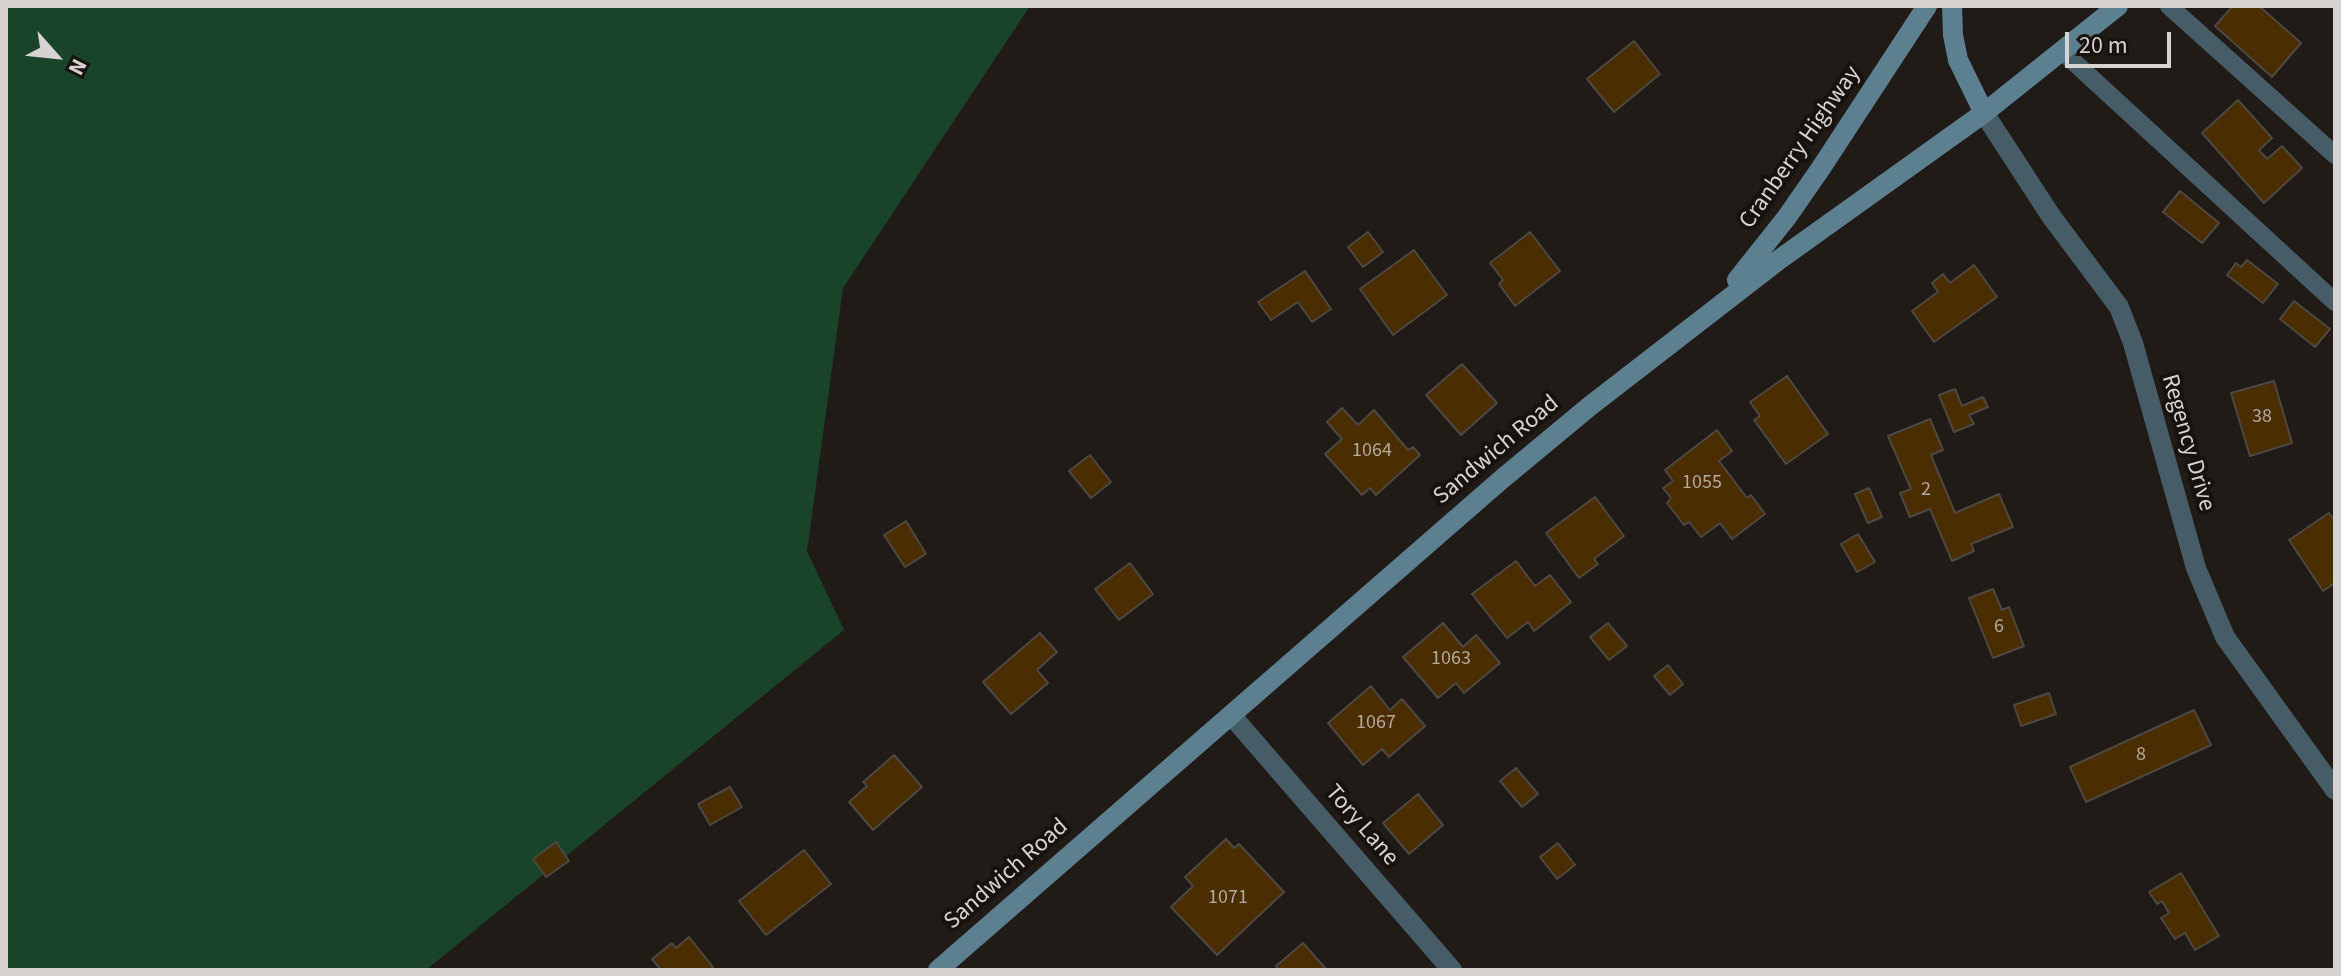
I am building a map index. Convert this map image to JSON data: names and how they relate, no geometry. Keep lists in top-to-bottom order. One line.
{"streets":{"main road":["Cranberry Highway","Sandwich Road"],"street":["Regency Drive","Tory Lane"]},"crossings":[["Cranberry Highway","Sandwich Road"],["Regency Drive","Sandwich Road"],["Sandwich Road","Tory Lane"]],"house_numbers":["38","1064","1055","2","6","1063","1067","8","1071"],"scale_bar":"20 m","north":"bottom right"}
